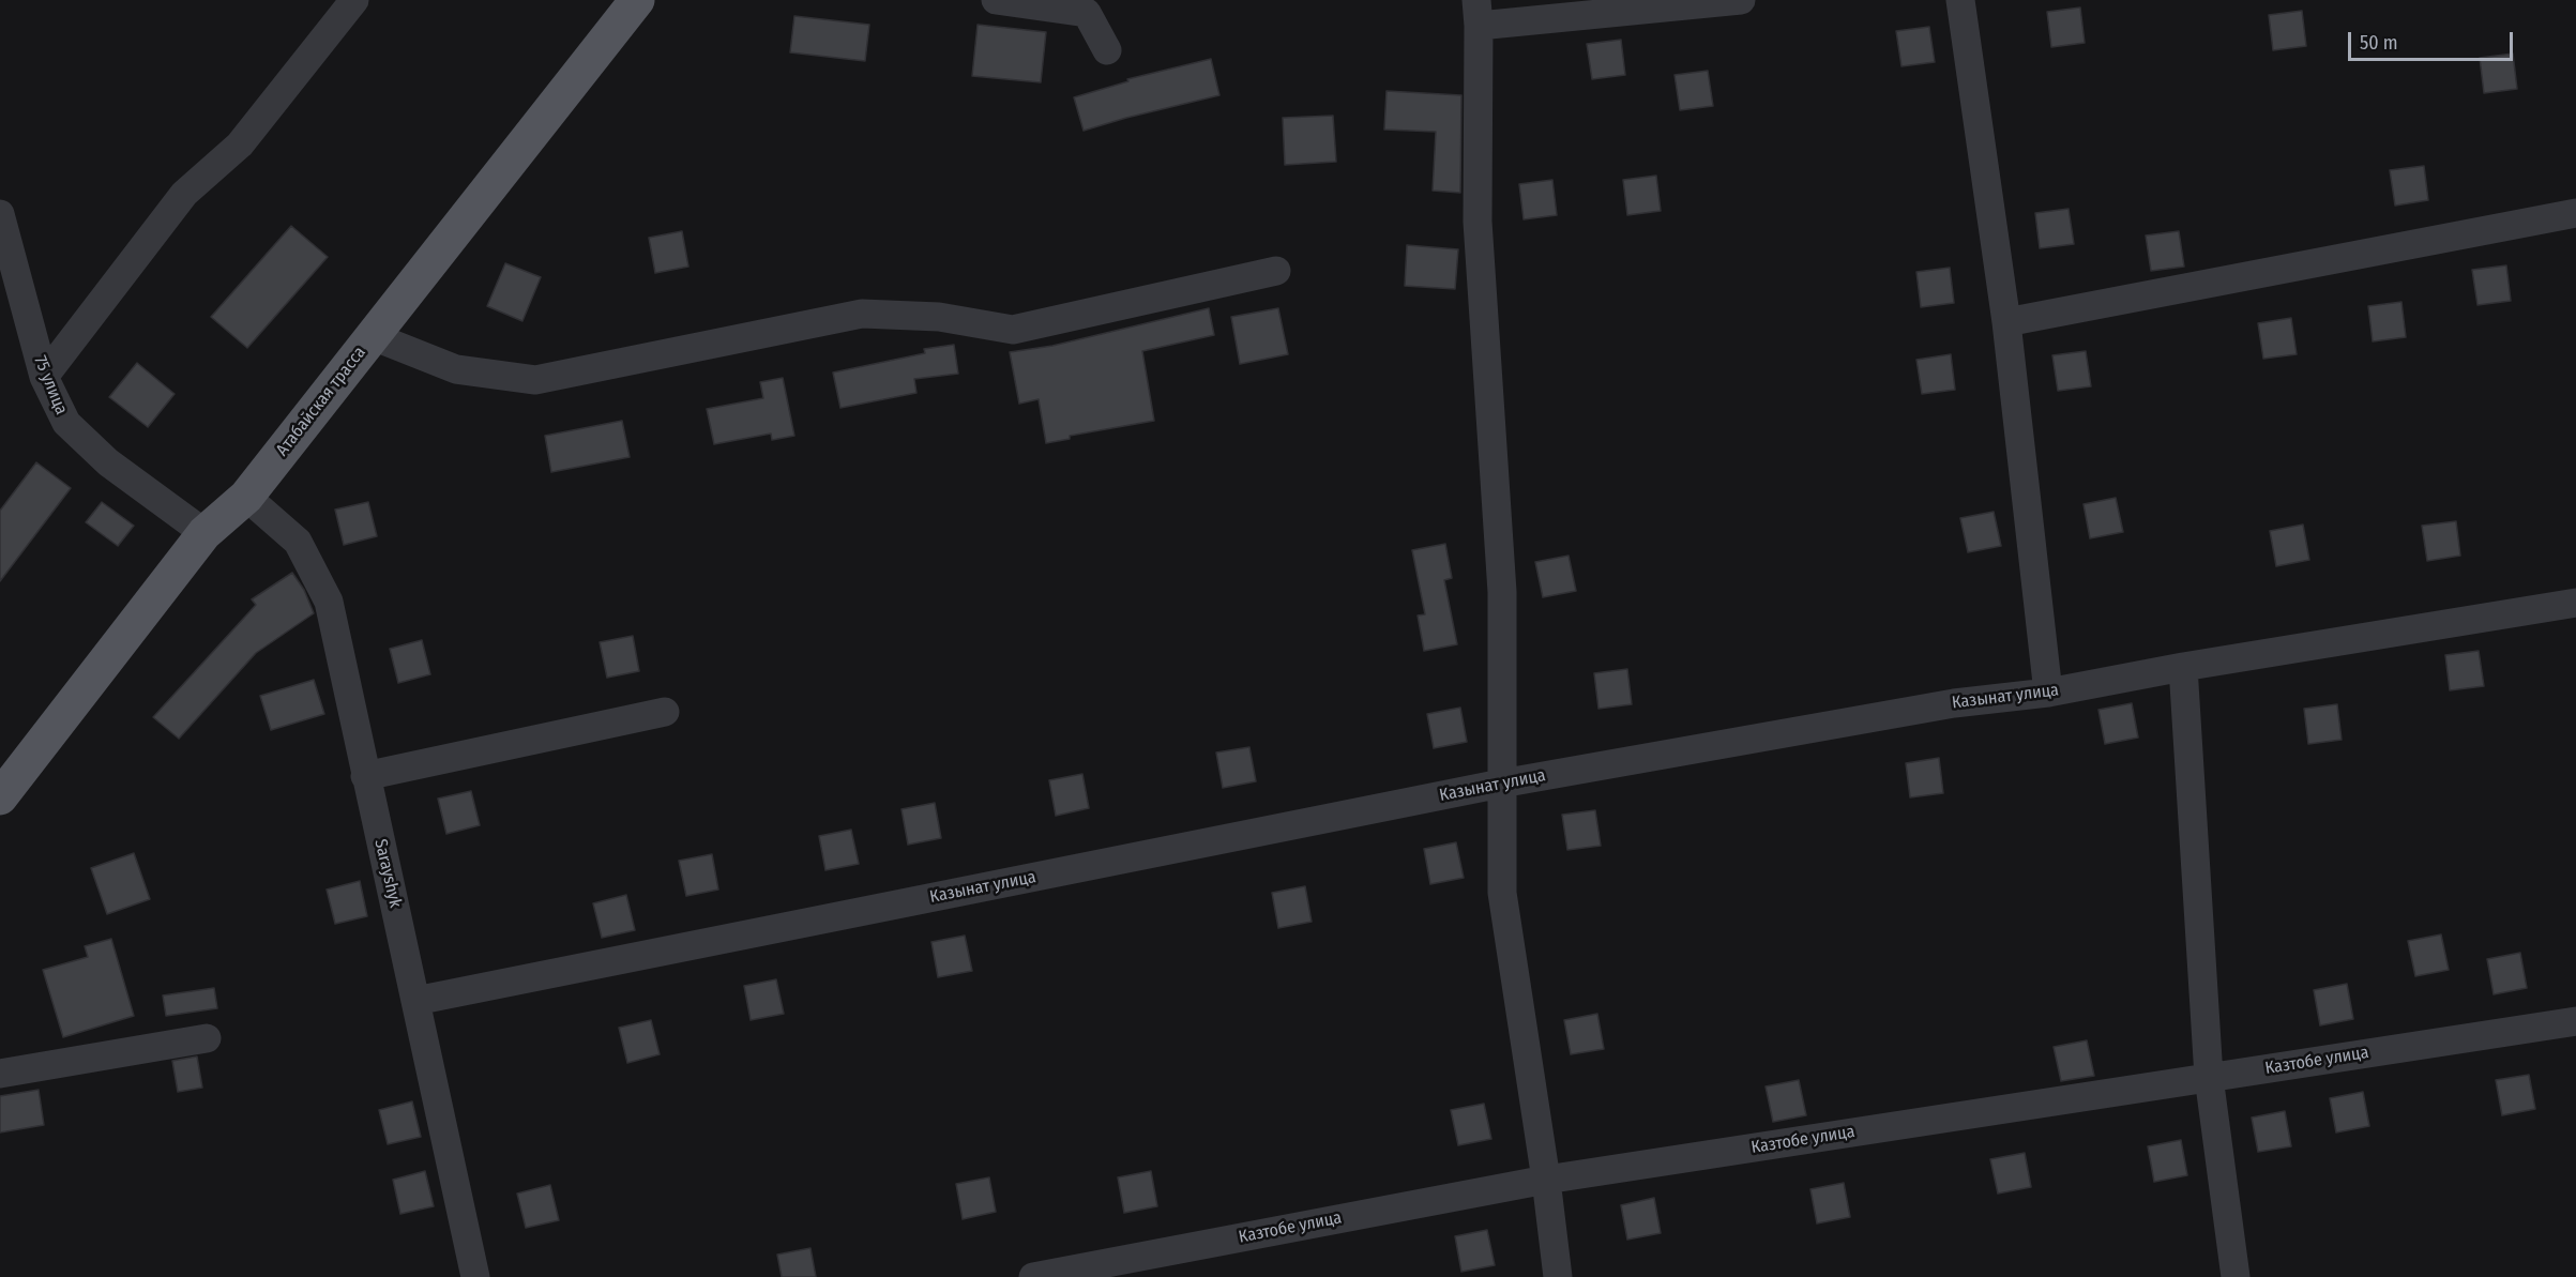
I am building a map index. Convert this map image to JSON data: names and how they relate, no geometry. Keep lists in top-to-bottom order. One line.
{"streets":{"main road":["Атабайская трасса"],"street":["75 улица","Казынат улица","Sarayshyk","Казтобе улица"]},"crossings":[["75 улица","Атабайская трасса"],["Атабайская трасса","Sarayshyk"],["Казынат улица","Sarayshyk"]],"scale_bar":"50 m"}
